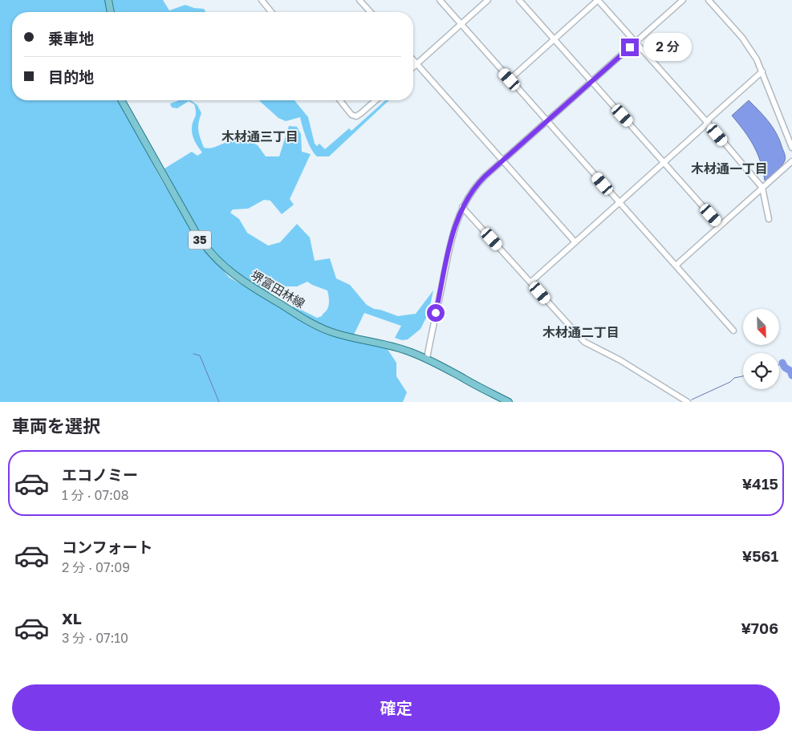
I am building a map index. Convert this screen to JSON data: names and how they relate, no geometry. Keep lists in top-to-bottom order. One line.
{"streets":{"main road":["35","堺富田林線"]},"districts":["木材通三丁目","木材通一丁目","木材通二丁目"],"north":"bottom right","page":{"banner":["乗車地","目的地"],"bubble":"2 分","heading":"車両を選択","list":[{"name":"エコノミー","note":"1 分 · 07:08","value":"¥415"},{"name":"コンフォート","note":"2 分 · 07:09","value":"¥561"},{"name":"XL","note":"3 分 · 07:10","value":"¥706"}],"buttons":"確定"}}
